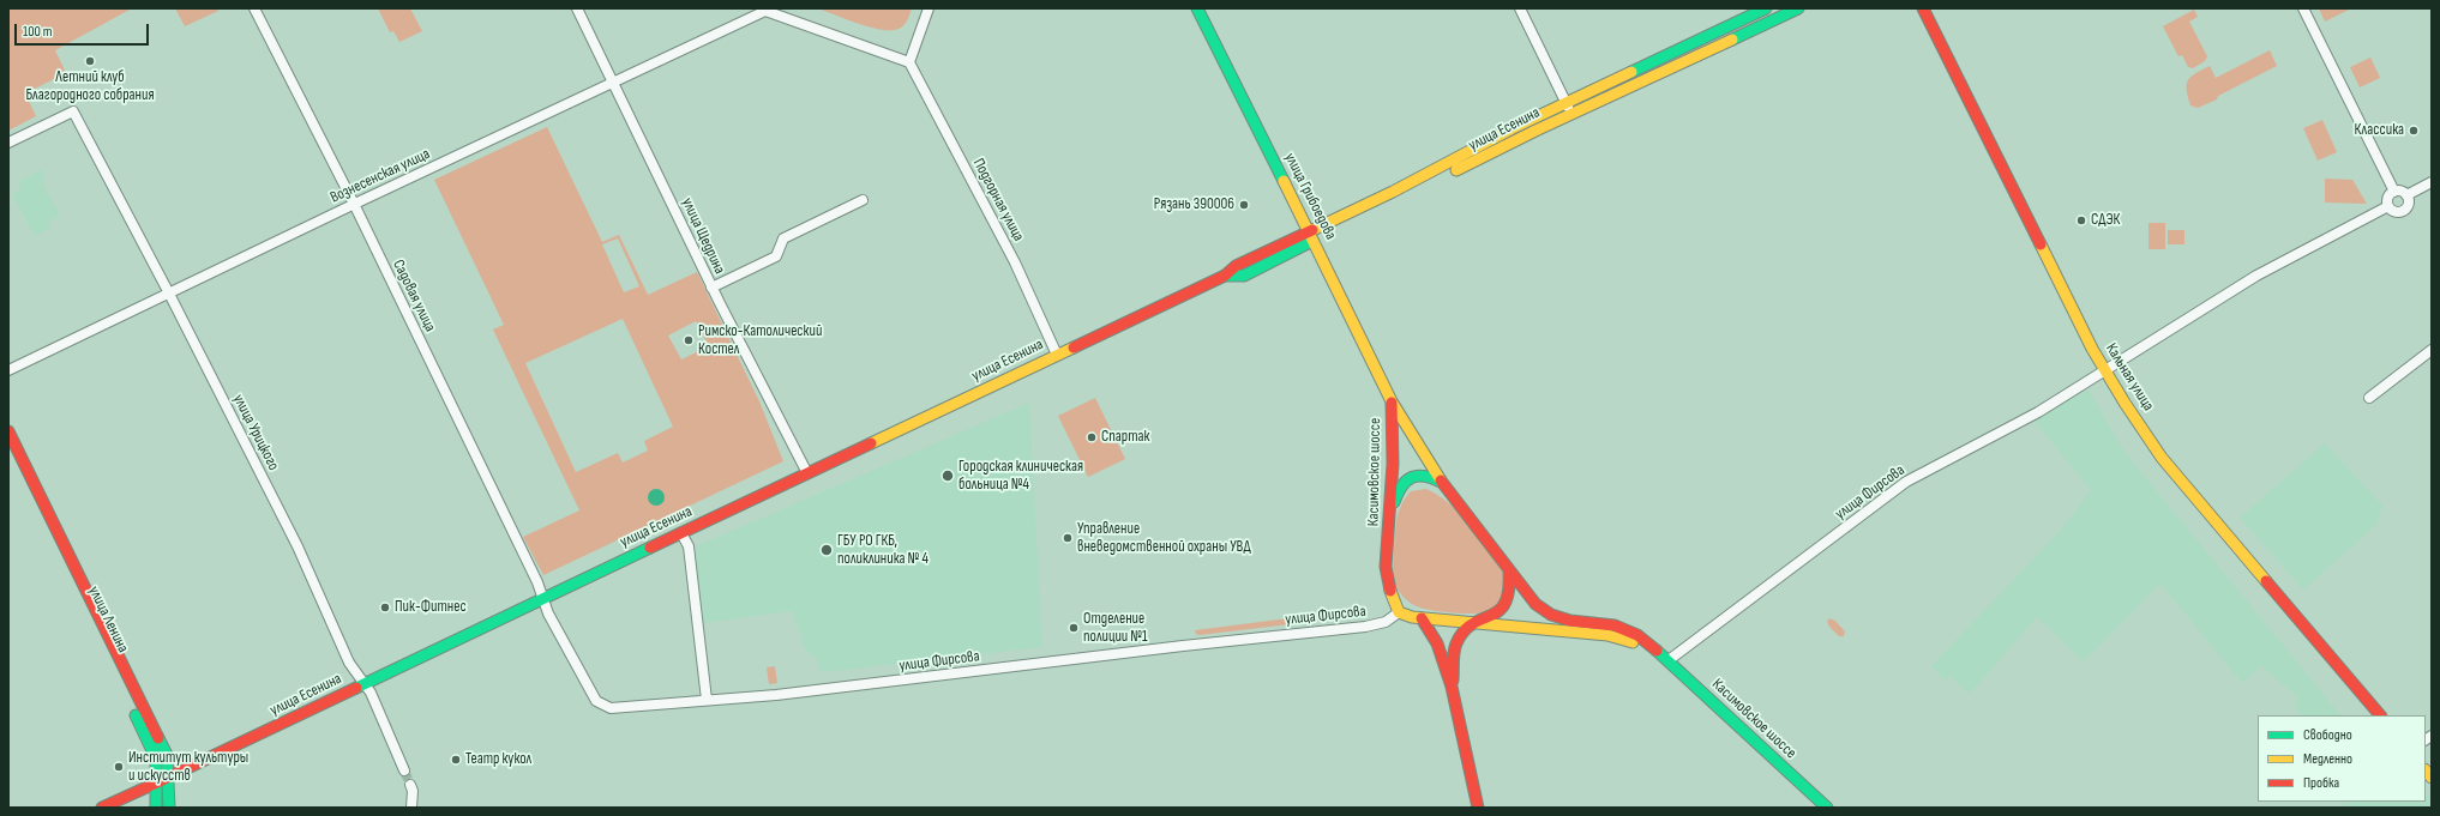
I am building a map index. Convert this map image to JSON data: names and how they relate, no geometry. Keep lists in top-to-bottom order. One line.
{"streets":{"main road":["улица Есенина","улица Грибоедова","Кальная улица","Касимовское шоссе","улица Ленина"],"street":["Вознесенская улица","Подгорная улица","улица Щедрина","Садовая улица","улица Урицкого","улица Фирсова"]},"crossings":[["улица Есенина","улица Грибоедова"],["улица Есенина","Подгорная улица"],["улица Есенина","улица Щедрина"],["улица Есенина","Садовая улица"],["улица Есенина","улица Урицкого"],["улица Есенина","улица Фирсова"],["улица Есенина","улица Ленина"],["Вознесенская улица","Подгорная улица"],["Вознесенская улица","улица Щедрина"],["Вознесенская улица","Садовая улица"],["Вознесенская улица","улица Урицкого"],["улица Грибоедова","Касимовское шоссе"],["Садовая улица","улица Фирсова"],["Кальная улица","улица Фирсова"],["Касимовское шоссе","улица Фирсова"]],"places":["Летний клуб Благородного собрания","Классика","Рязань 390006","СДЭК","Римско-Католический Костел","Спартак","Городская клиническая больница №4","Управление вневедомственной охраны УВД","ГБУ РО ГКБ, поликлиника № 4","Пик-Фитнес","Отделение полиции №1","Театр кукол","Институт культуры и искусств"],"legend":["Свободно","Медленно","Пробка"],"scale_bar":"100 m"}
